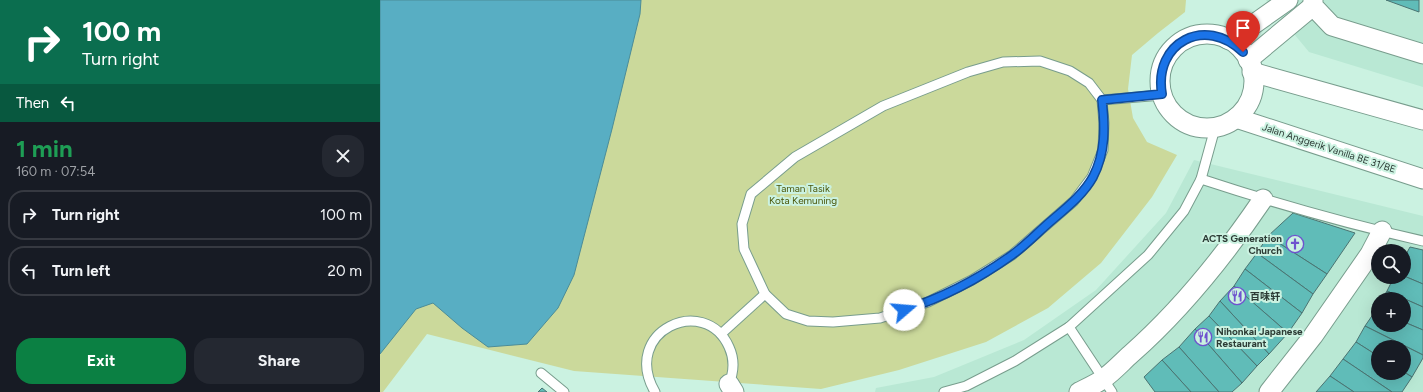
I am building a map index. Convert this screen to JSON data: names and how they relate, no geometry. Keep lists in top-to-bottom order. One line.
{"streets":{"street":["Jalan Anggerik Vanilla BE 31/BE"]},"parks":["Taman Tasik Kota Kemuning"],"places":{"church":["ACTS Generation Church"],"restaurant":["百味轩","Nihonkai Japanese Restaurant"]},"page":{"turn":["100 m","Turn right"],"then":"Then","heading":["1 min","160 m · 07:54"],"list":[{"name":"Turn right","value":"100 m"},{"name":"Turn left","value":"20 m"}],"map_buttons":["+","−"],"buttons":["Exit","Share"]}}
